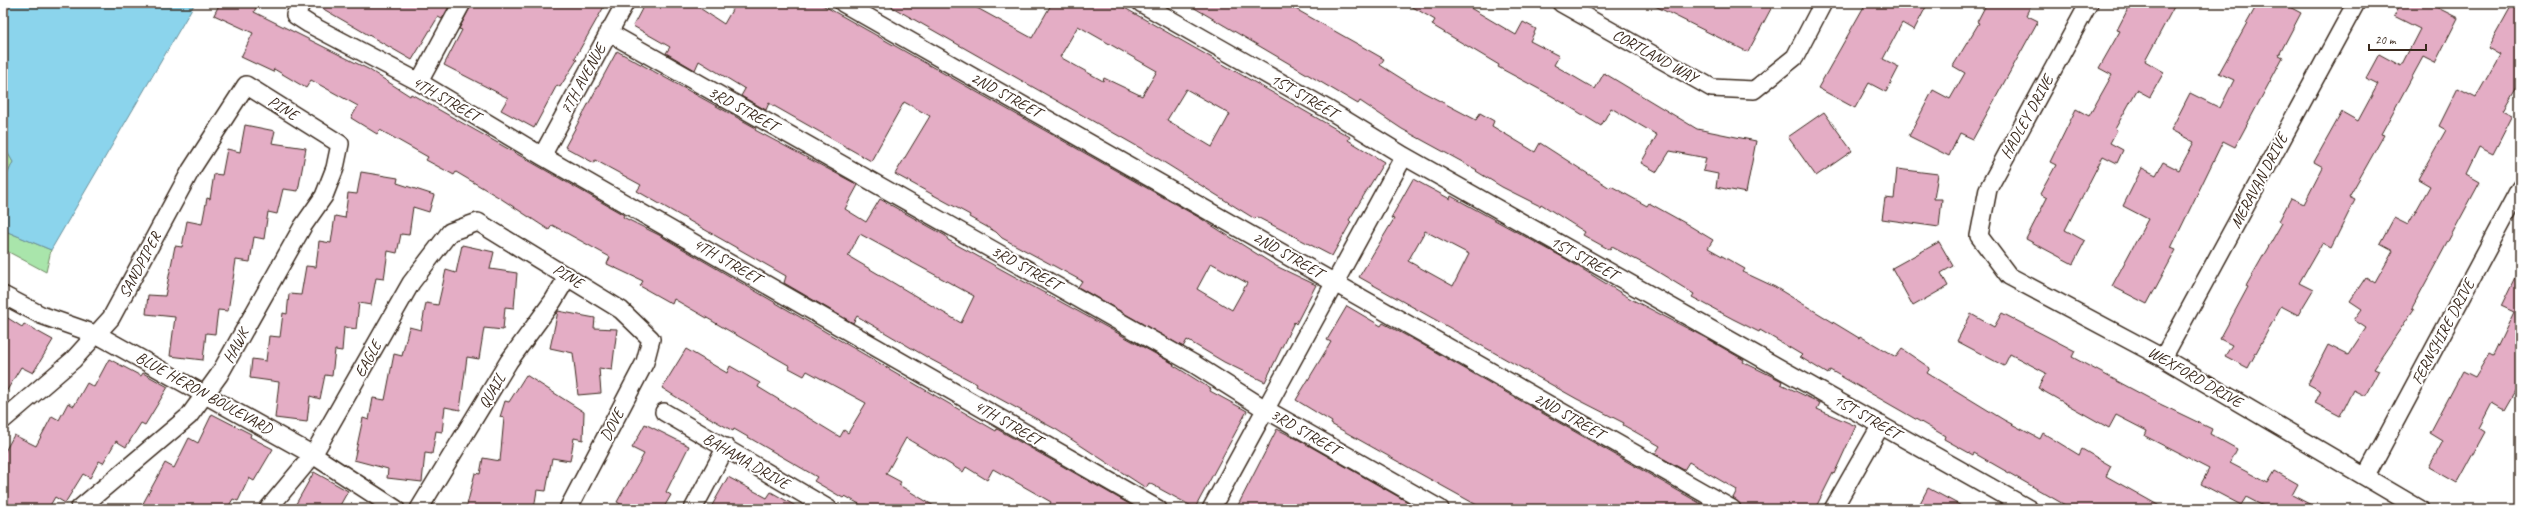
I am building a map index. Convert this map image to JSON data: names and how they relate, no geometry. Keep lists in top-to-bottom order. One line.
{"streets":{"street":["CORTLAND WAY","7TH AVENUE","2ND STREET","1ST STREET","4TH STREET","PINE","3RD STREET","HADLEY DRIVE","MERAVAN DRIVE","SANDPIPER","FERNSHIRE DRIVE","HAWK","EAGLE","WEXFORD DRIVE","QUAIL","BLUE HERON BOULEVARD","DOVE","BAHAMA DRIVE"]},"crossings":[["7TH AVENUE","4TH STREET"],["7TH AVENUE","3RD STREET"],["PINE","SANDPIPER"],["PINE","HAWK"],["PINE","EAGLE"],["PINE","QUAIL"],["PINE","DOVE"],["HADLEY DRIVE","WEXFORD DRIVE"],["MERAVAN DRIVE","WEXFORD DRIVE"],["SANDPIPER","BLUE HERON BOULEVARD"],["FERNSHIRE DRIVE","WEXFORD DRIVE"],["HAWK","BLUE HERON BOULEVARD"],["EAGLE","BLUE HERON BOULEVARD"]],"scale_bar":"20 m"}
